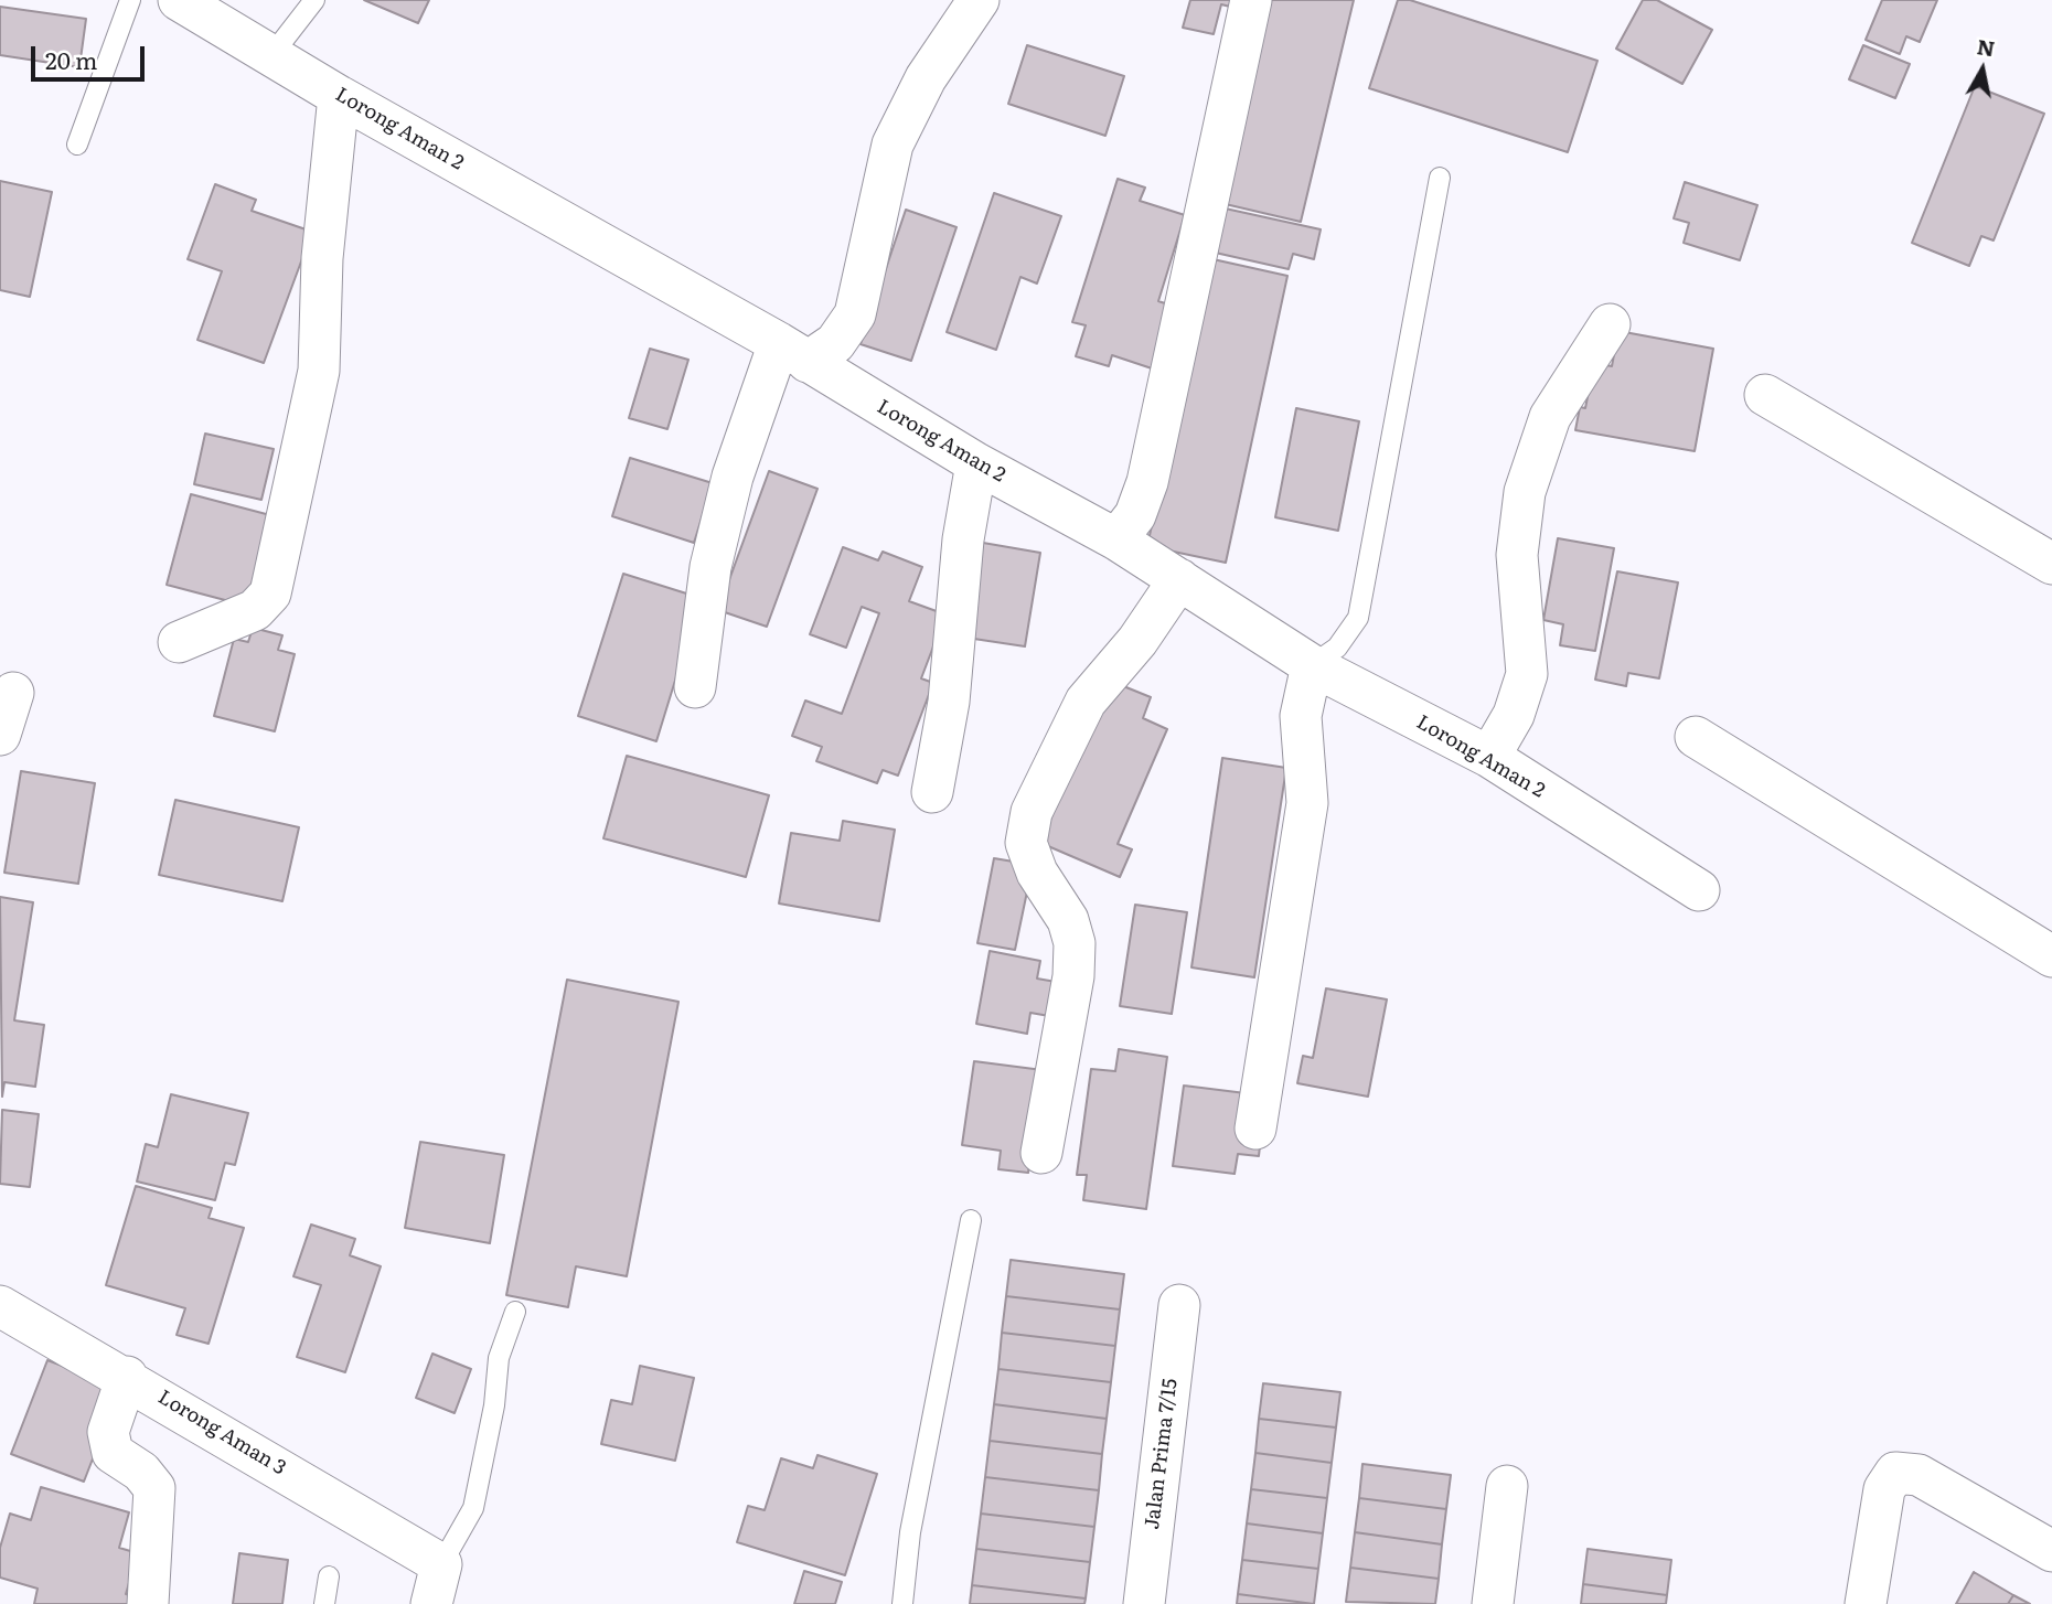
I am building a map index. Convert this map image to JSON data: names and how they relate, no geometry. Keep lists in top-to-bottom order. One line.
{"streets":{"street":["Lorong Aman 2","Lorong Aman 3","Jalan Prima 7/15"]},"scale_bar":"20 m","north":"top"}
